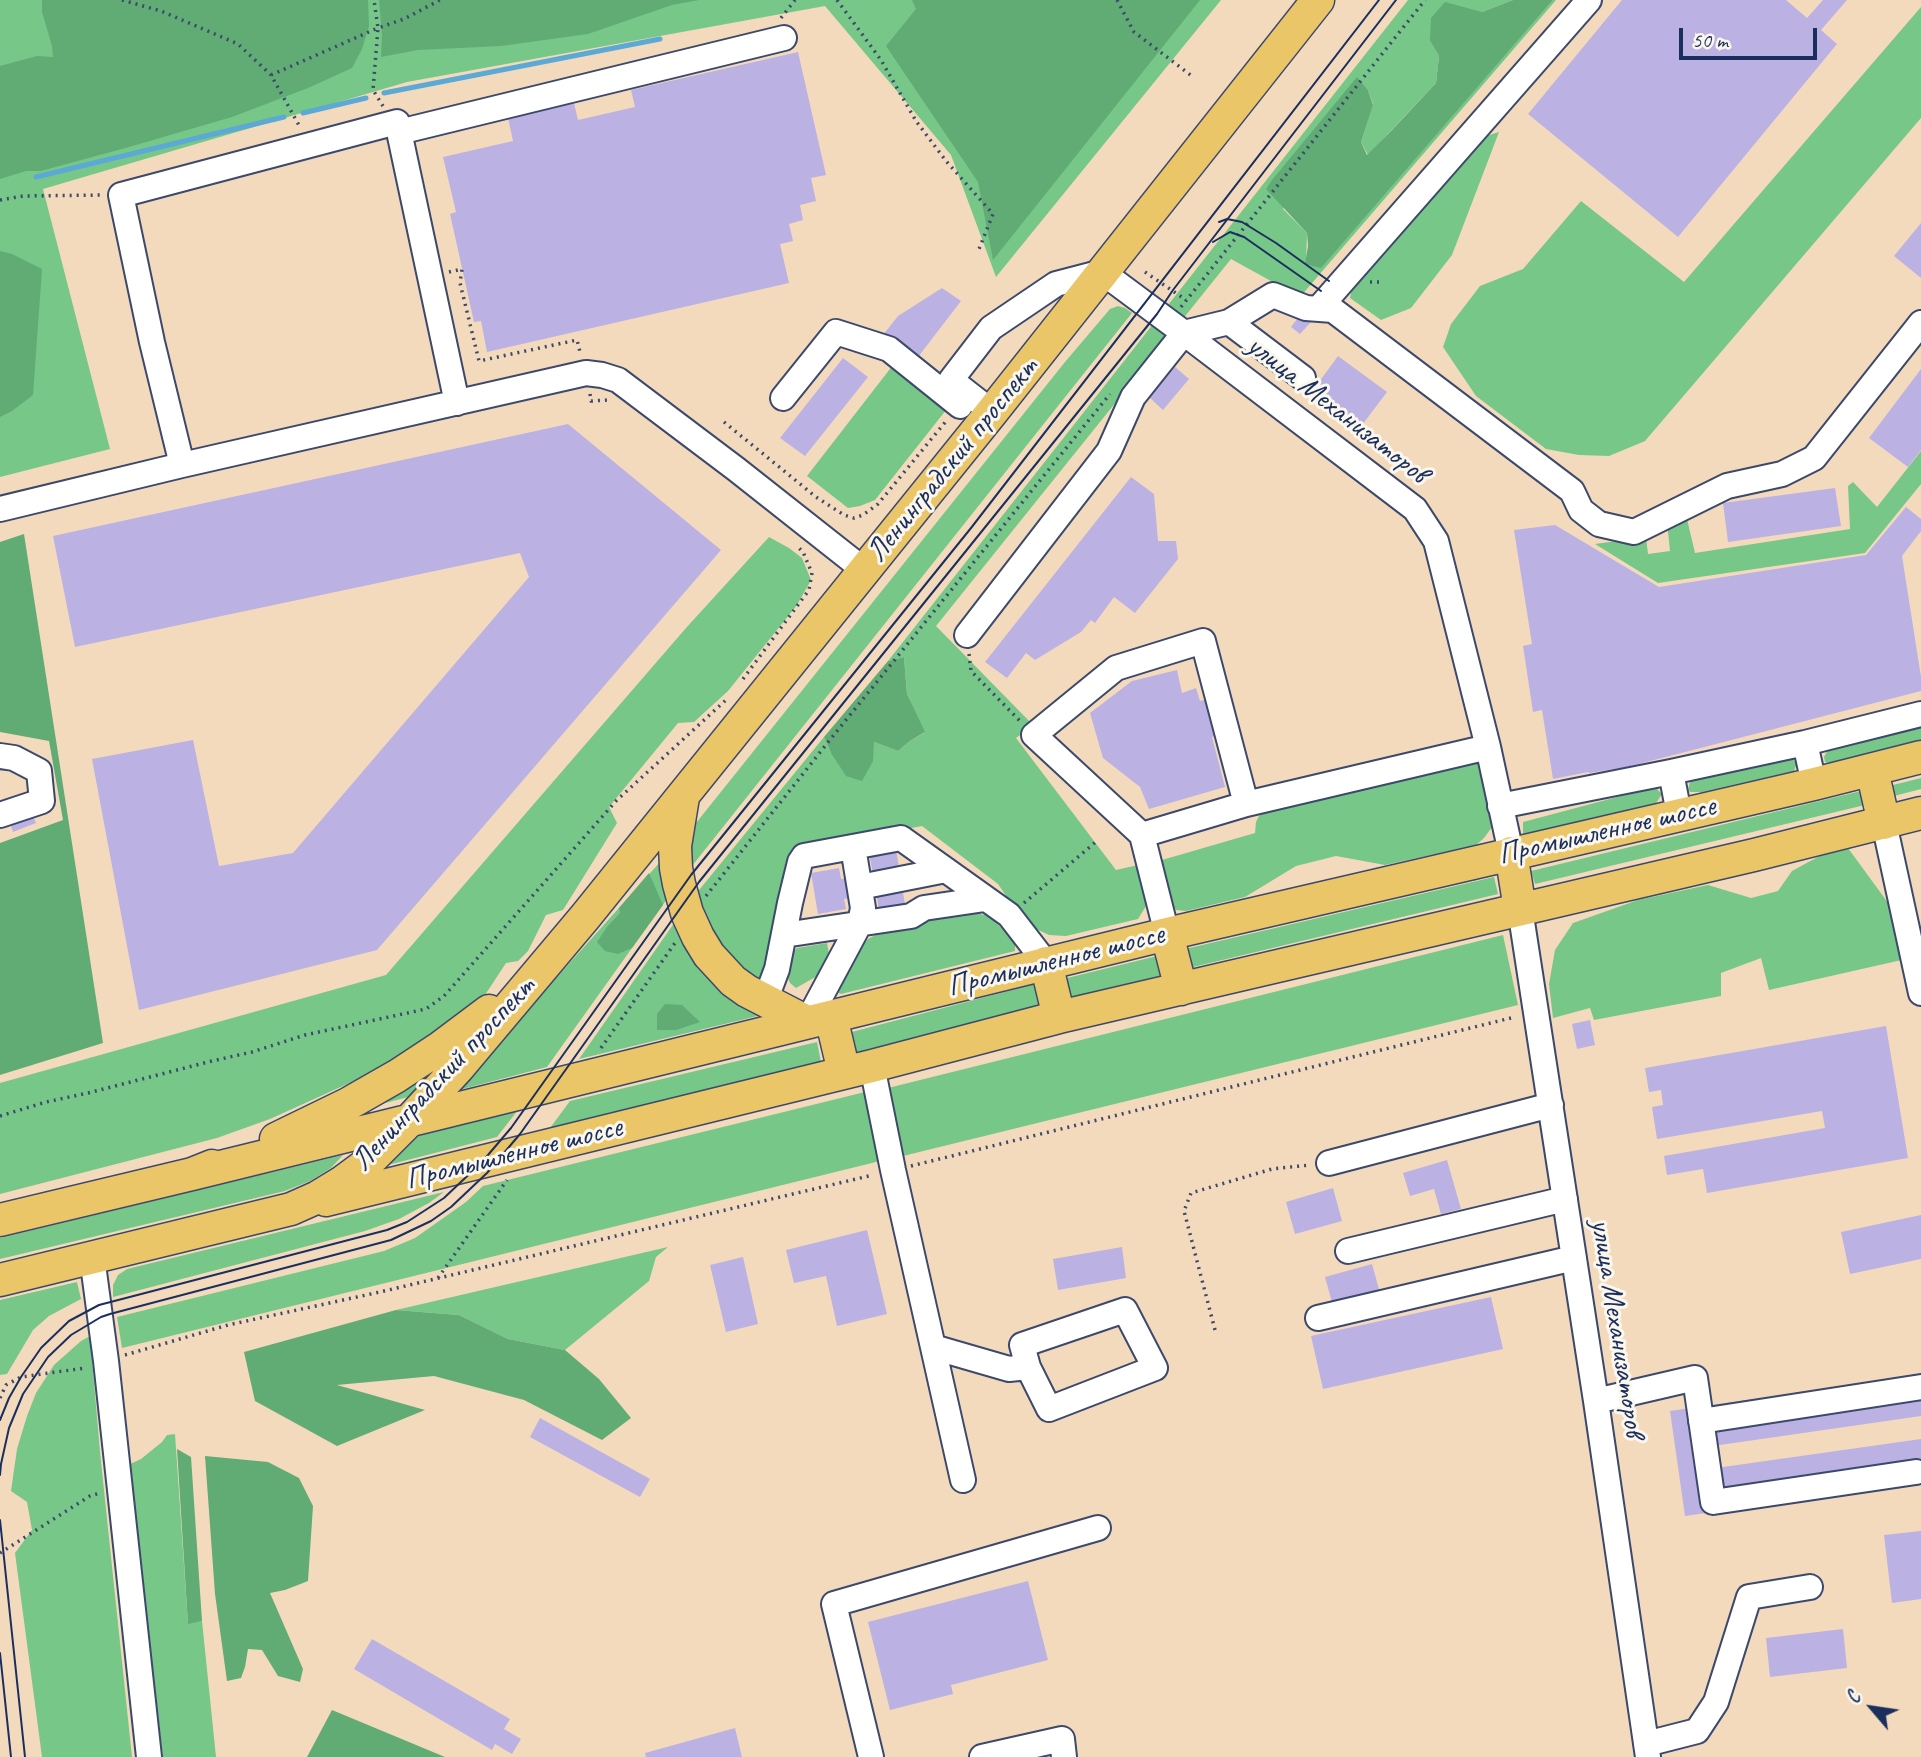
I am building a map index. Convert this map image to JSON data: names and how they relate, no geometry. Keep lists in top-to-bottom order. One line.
{"streets":{"main road":["Ленинградский проспект","Промышленное шоссе"],"street":["улица Механизаторов"]},"crossings":[["улица Механизаторов","Ленинградский проспект"],["улица Механизаторов","Промышленное шоссе"],["Ленинградский проспект","Промышленное шоссе"]],"scale_bar":"50 m","north":"top left"}
